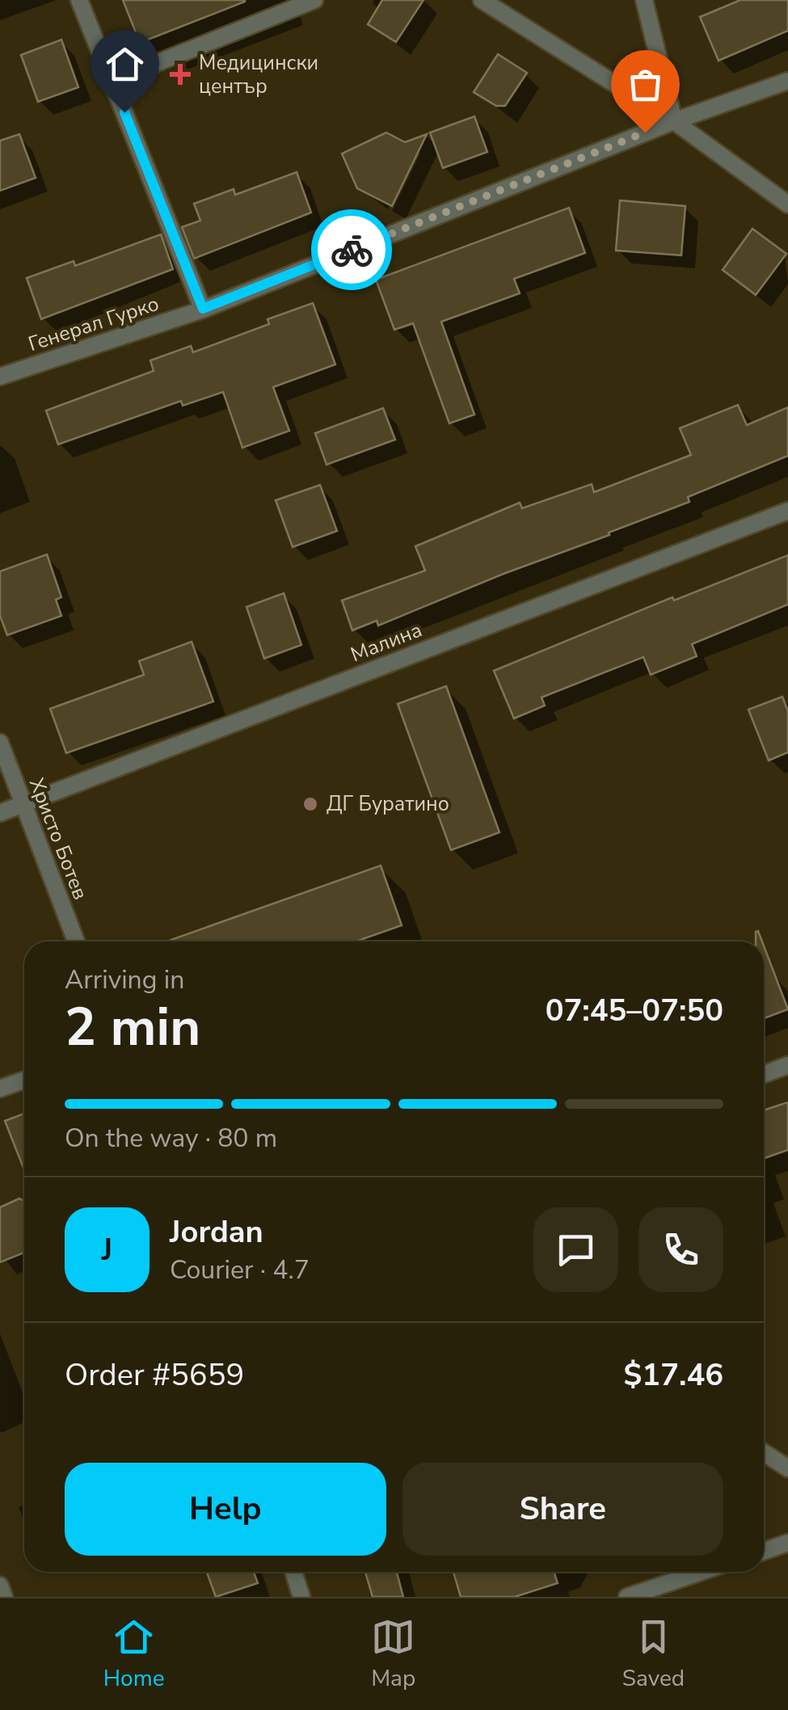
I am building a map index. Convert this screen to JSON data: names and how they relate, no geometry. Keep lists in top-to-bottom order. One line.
{"streets":{"street":["Генерал Гурко","Малина","Христо Ботев"]},"crossings":[["Малина","Христо Ботев"]],"places":{"health":["Медицински център"],"other":["ДГ Буратино"]},"page":{"heading":["2 min","Arriving in","07:45–07:50"],"panel":["Jordan","Courier · 4.7","Order #5659","$17.46"],"bar":"On the way · 80 m","round":"J","buttons":["Help","Share"],"tabs":["Home","Map","Saved"]}}
